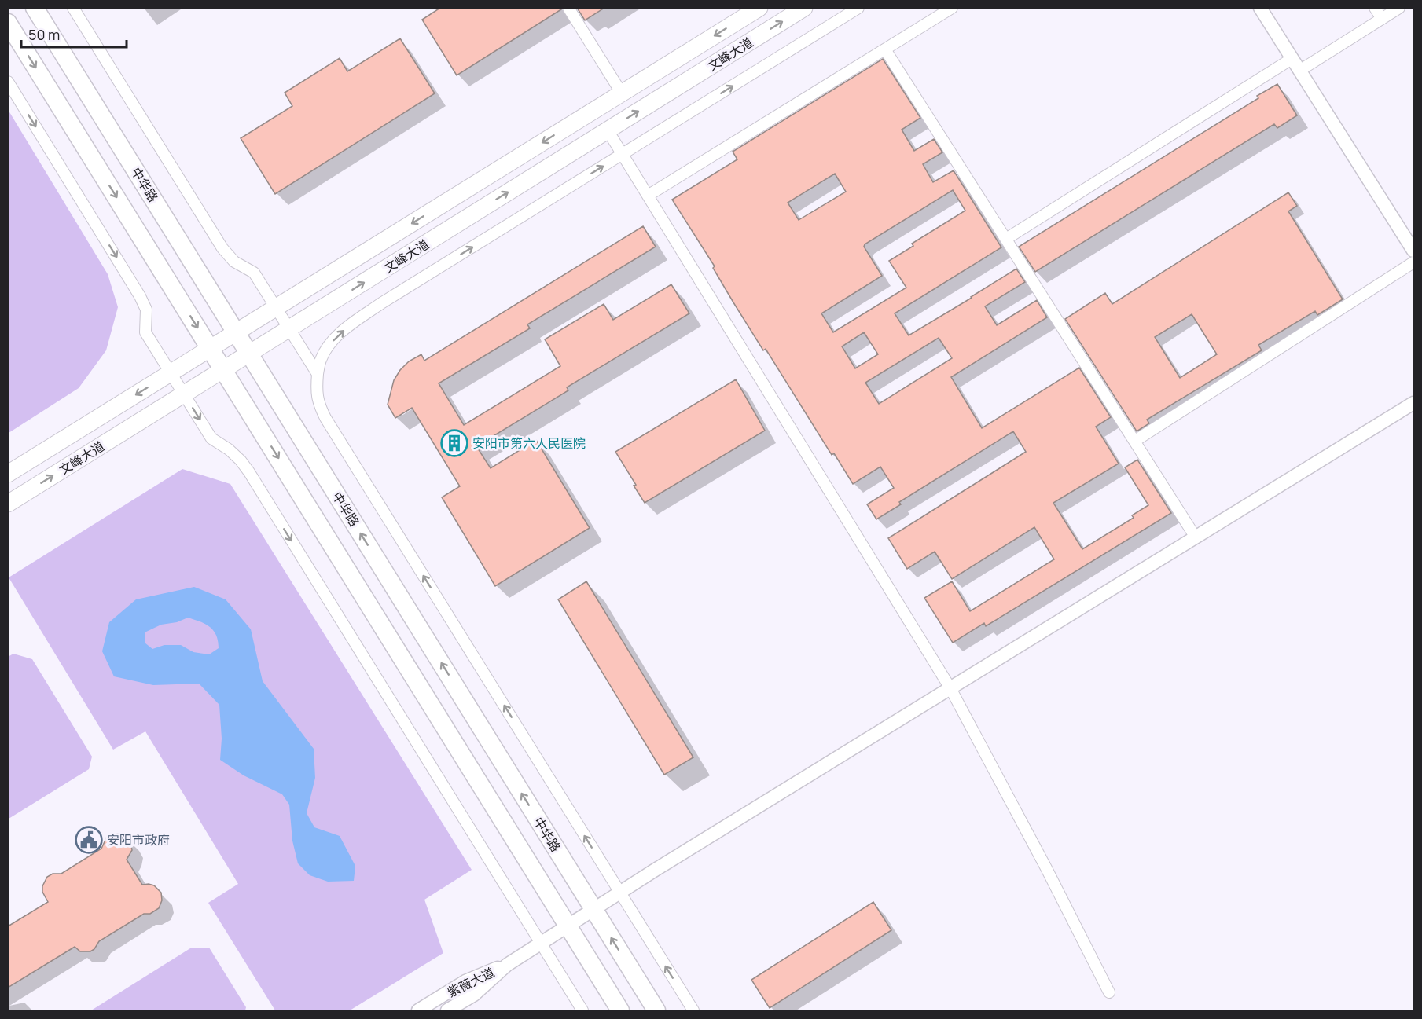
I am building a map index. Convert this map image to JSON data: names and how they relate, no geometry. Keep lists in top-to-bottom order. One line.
{"streets":{"highway":["中华路"],"main road":["文峰大道"],"street":["紫薇大道"]},"crossings":[["文峰大道","中华路"]],"places":{"building":["安阳市第六人民医院"],"public building":["安阳市政府"]},"scale_bar":"50 m"}
